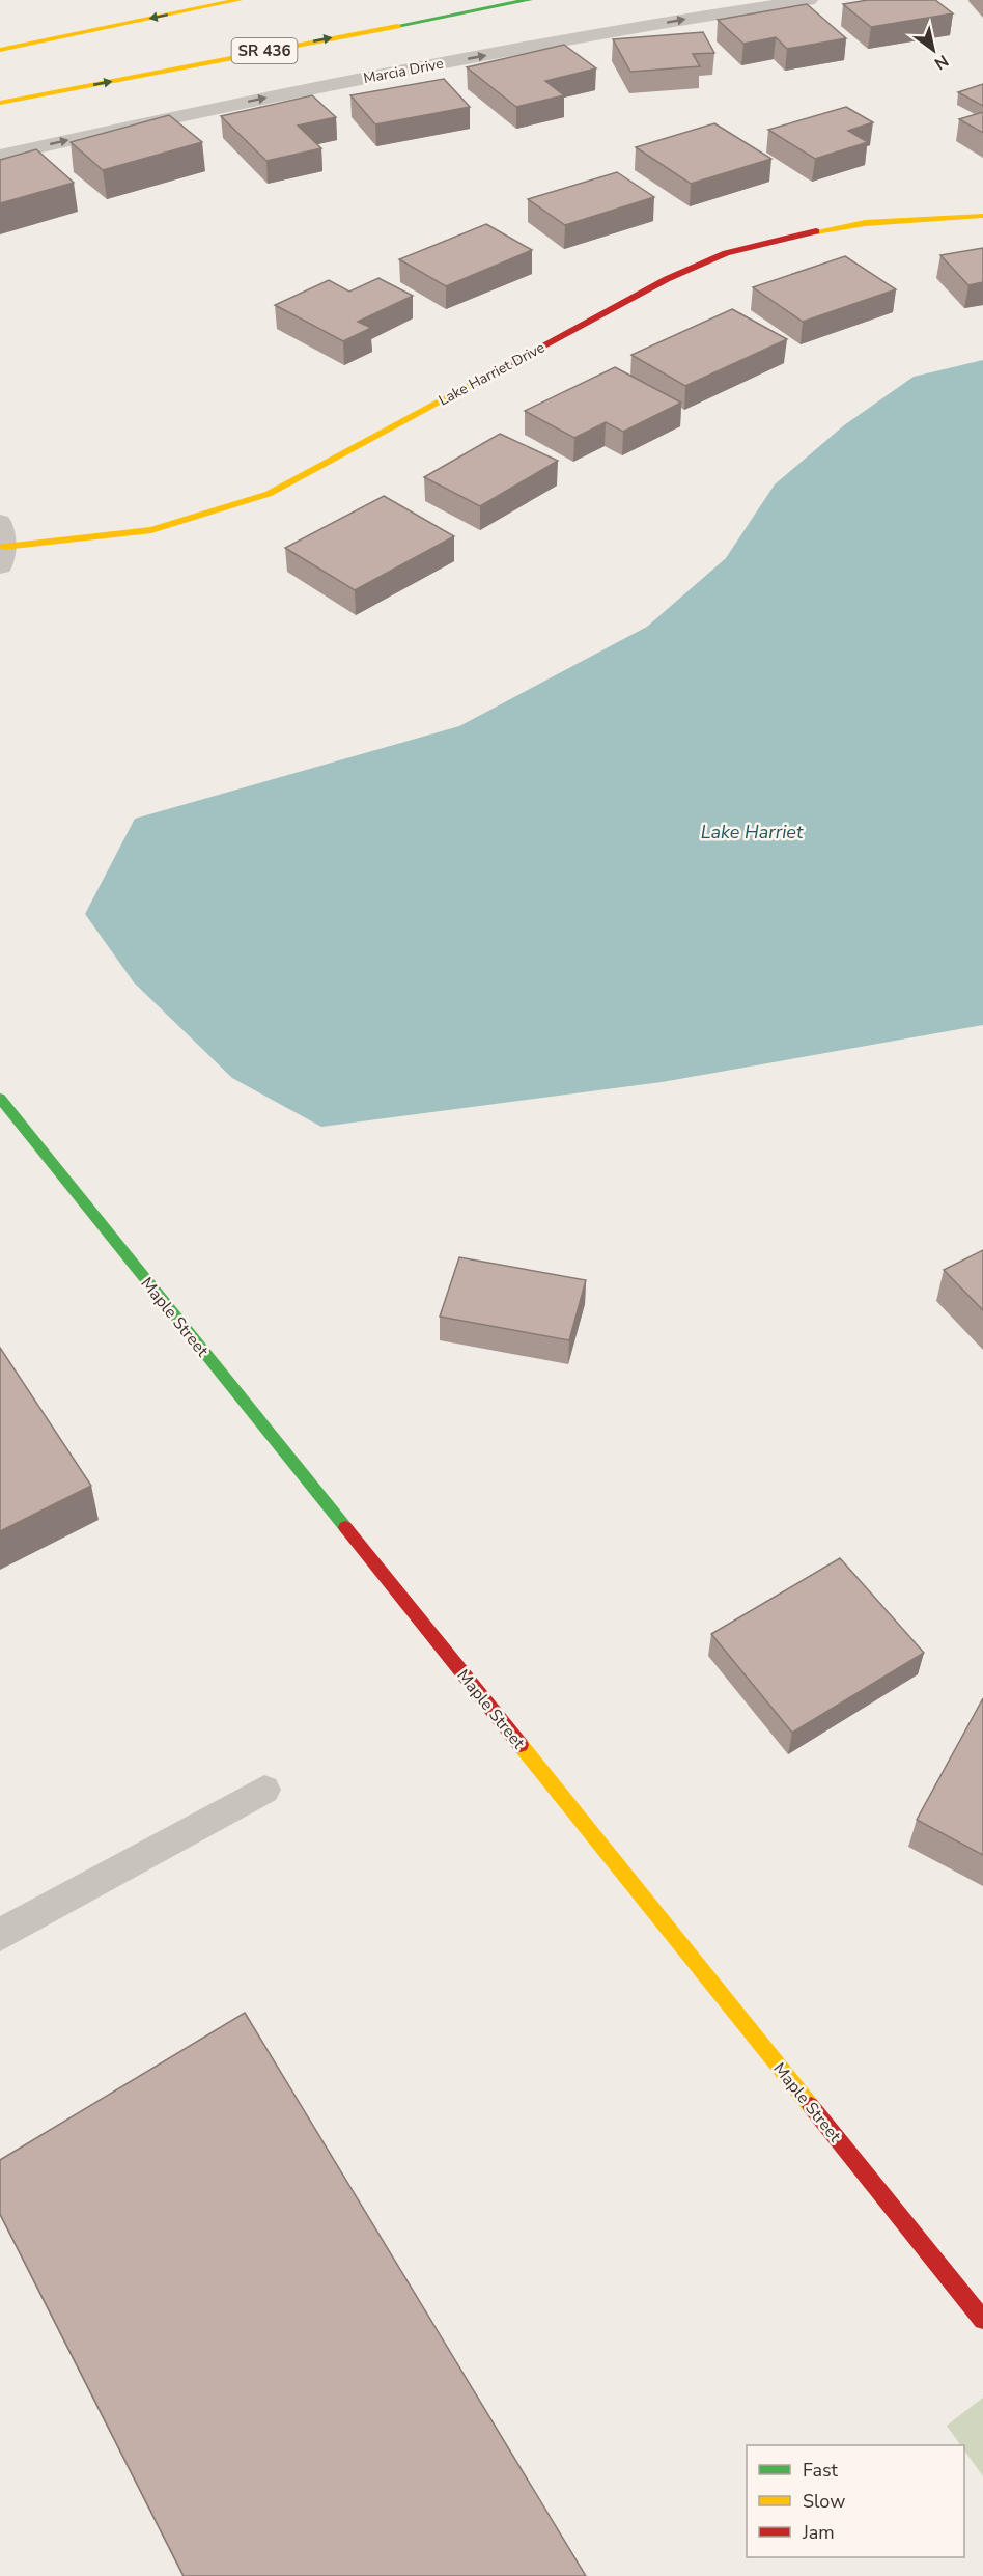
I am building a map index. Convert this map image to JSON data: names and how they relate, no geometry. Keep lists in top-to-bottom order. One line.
{"streets":{"street":["SR 436","Marcia Drive","Lake Harriet Drive","Maple Street"]},"water":["Lake Harriet"],"legend":["Fast","Slow","Jam"],"north":"bottom right"}
